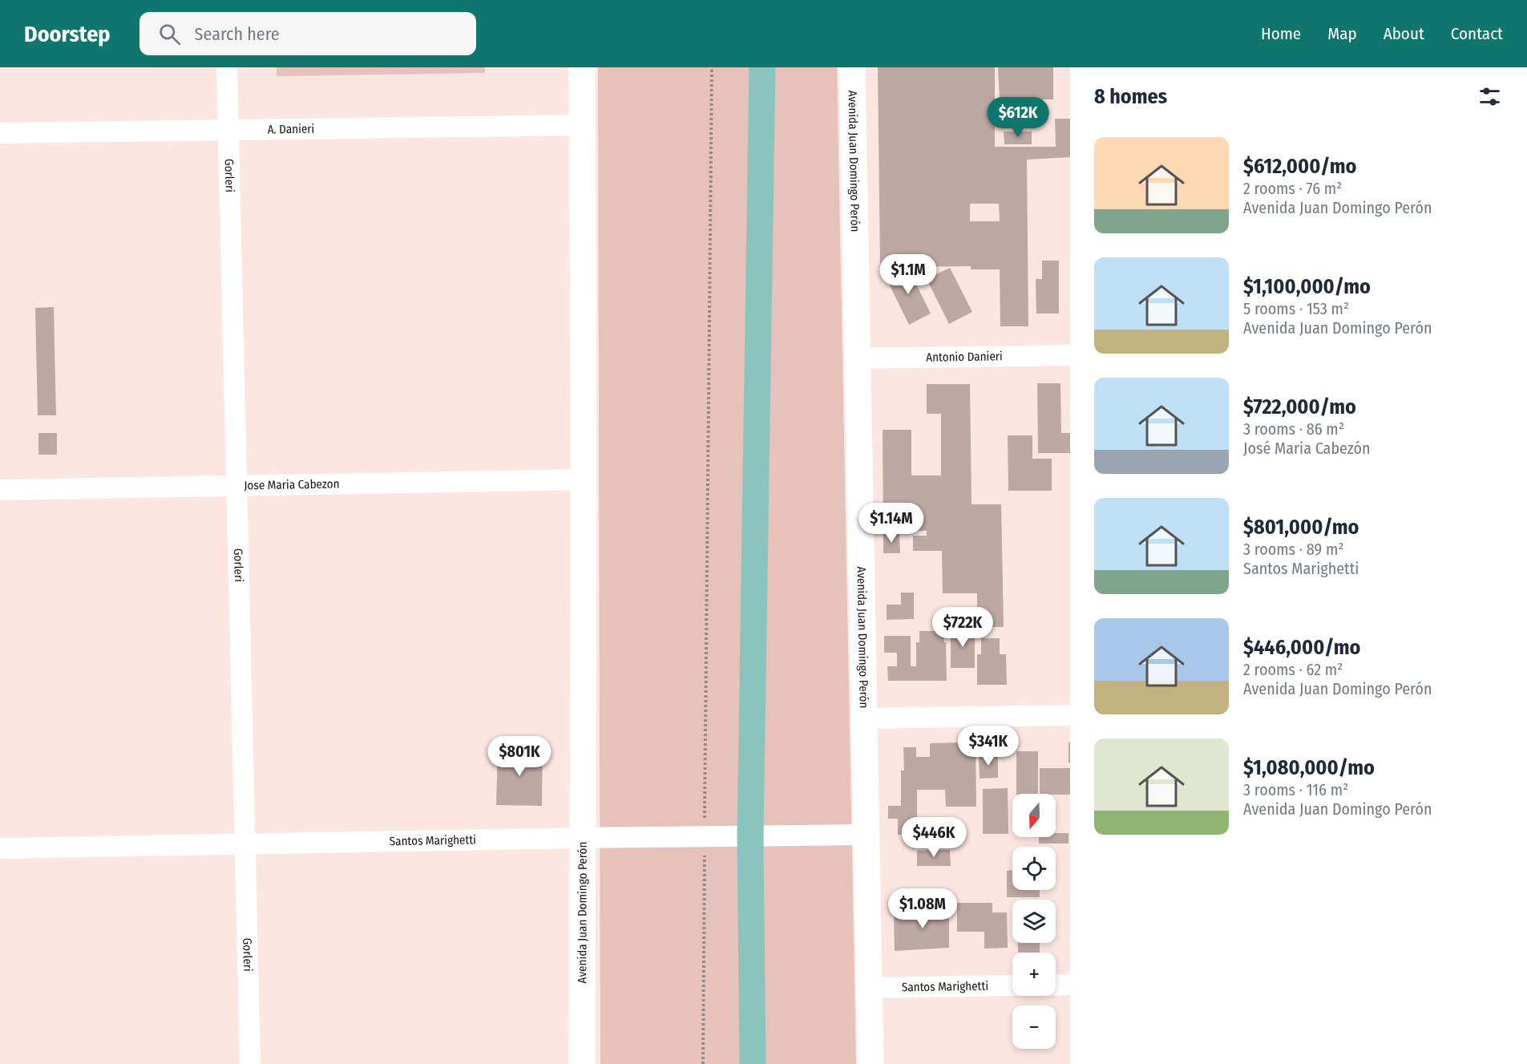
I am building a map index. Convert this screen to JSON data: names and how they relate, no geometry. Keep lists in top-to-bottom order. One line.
{"streets":{"main road":["Avenida Juan Domingo Perón"],"street":["A. Danieri","Gorleri","Antonio Danieri","Jose Maria Cabezon","Santos Marighetti"]},"crossings":[["A. Danieri","Avenida Juan Domingo Perón"],["A. Danieri","Gorleri"],["Avenida Juan Domingo Perón","Antonio Danieri"],["Avenida Juan Domingo Perón","Jose Maria Cabezon"],["Avenida Juan Domingo Perón","Santos Marighetti"],["Gorleri","Jose Maria Cabezon"],["Gorleri","Santos Marighetti"]],"north":"bottom","page":{"header":"Doorstep","search":"Search here","nav":["Home","Map","About","Contact"],"heading":"8 homes","price":["$612K","$1.1M","$1.14M","$722K","$341K","$801K","$446K","$1.08M"],"list":[{"name":"$612,000/mo","note":"2 rooms · 76 m² · Avenida Juan Domingo Perón"},{"name":"$1,100,000/mo","note":"5 rooms · 153 m² · Avenida Juan Domingo Perón"},{"name":"$722,000/mo","note":"3 rooms · 86 m² · José Maria Cabezón"},{"name":"$801,000/mo","note":"3 rooms · 89 m² · Santos Marighetti"},{"name":"$446,000/mo","note":"2 rooms · 62 m² · Avenida Juan Domingo Perón"},{"name":"$1,080,000/mo","note":"3 rooms · 116 m² · Avenida Juan Domingo Perón"}],"map_buttons":["+","−"]}}
